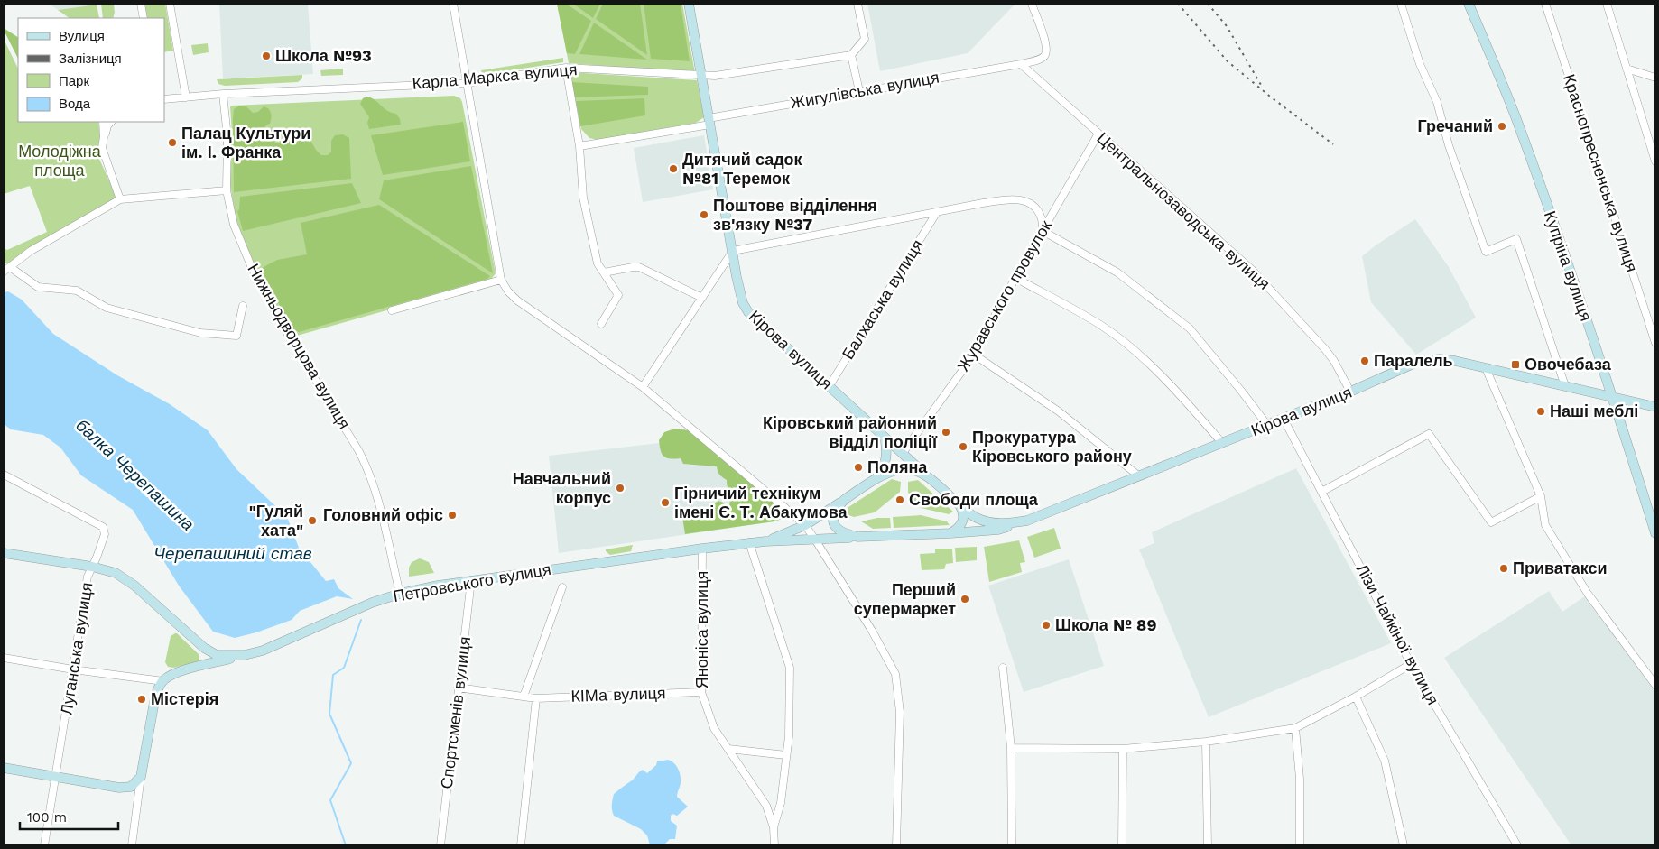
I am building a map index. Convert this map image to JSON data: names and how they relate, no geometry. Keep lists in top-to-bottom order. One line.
{"streets":{"main road":["Купріна вулиця","Кірова вулиця","Петровського вулиця"],"street":["Карла Маркса вулиця","Жигулівська вулиця","Краснопресненська вулиця","Центральнозаводська вулиця","Журавського провулок","Балхаська вулиця","Нижньодворцова вулиця","Яноніса вулиця","Лізи Чайкіної вулиця","Луганська вулиця","КІМа вулиця","Спортсменів вулиця"]},"crossings":[["Карла Маркса вулиця","Нижньодворцова вулиця"],["Карла Маркса вулиця","Кірова вулиця"],["Жигулівська вулиця","Центральнозаводська вулиця"],["Жигулівська вулиця","Кірова вулиця"],["Центральнозаводська вулиця","Журавського провулок"],["Центральнозаводська вулиця","Кірова вулиця"],["Купріна вулиця","Кірова вулиця"],["Журавського провулок","Кірова вулиця"],["Балхаська вулиця","Кірова вулиця"],["Нижньодворцова вулиця","Петровського вулиця"],["Кірова вулиця","Петровського вулиця"],["Кірова вулиця","Лізи Чайкіної вулиця"],["Петровського вулиця","Яноніса вулиця"],["Петровського вулиця","Луганська вулиця"],["Петровського вулиця","Спортсменів вулиця"],["Яноніса вулиця","КІМа вулиця"],["КІМа вулиця","Спортсменів вулиця"]],"water":["балка Черепашина","Черепашиний став"],"parks":["Молодіжна площа"],"places":{"other":["Школа №93","Гречаний","Палац Культури ім. І. Франка","Дитячий садок №81 Теремок","Поштове відділення зв'язку №37","Паралель","Наші меблі","Кіровський районний відділ поліції","Прокуратура Кіровського району","Поляна","Навчальний корпус","Свободи площа","Гірничий технікум імені Є. Т. Абакумова","Головний офіс","\"Гуляй хата\"","Приватакси","Перший супермаркет","Школа № 89","Містерія"],"transit":["Овочебаза"]},"legend":["Вулиця","Залізниця","Парк","Вода"],"scale_bar":"100 m"}
